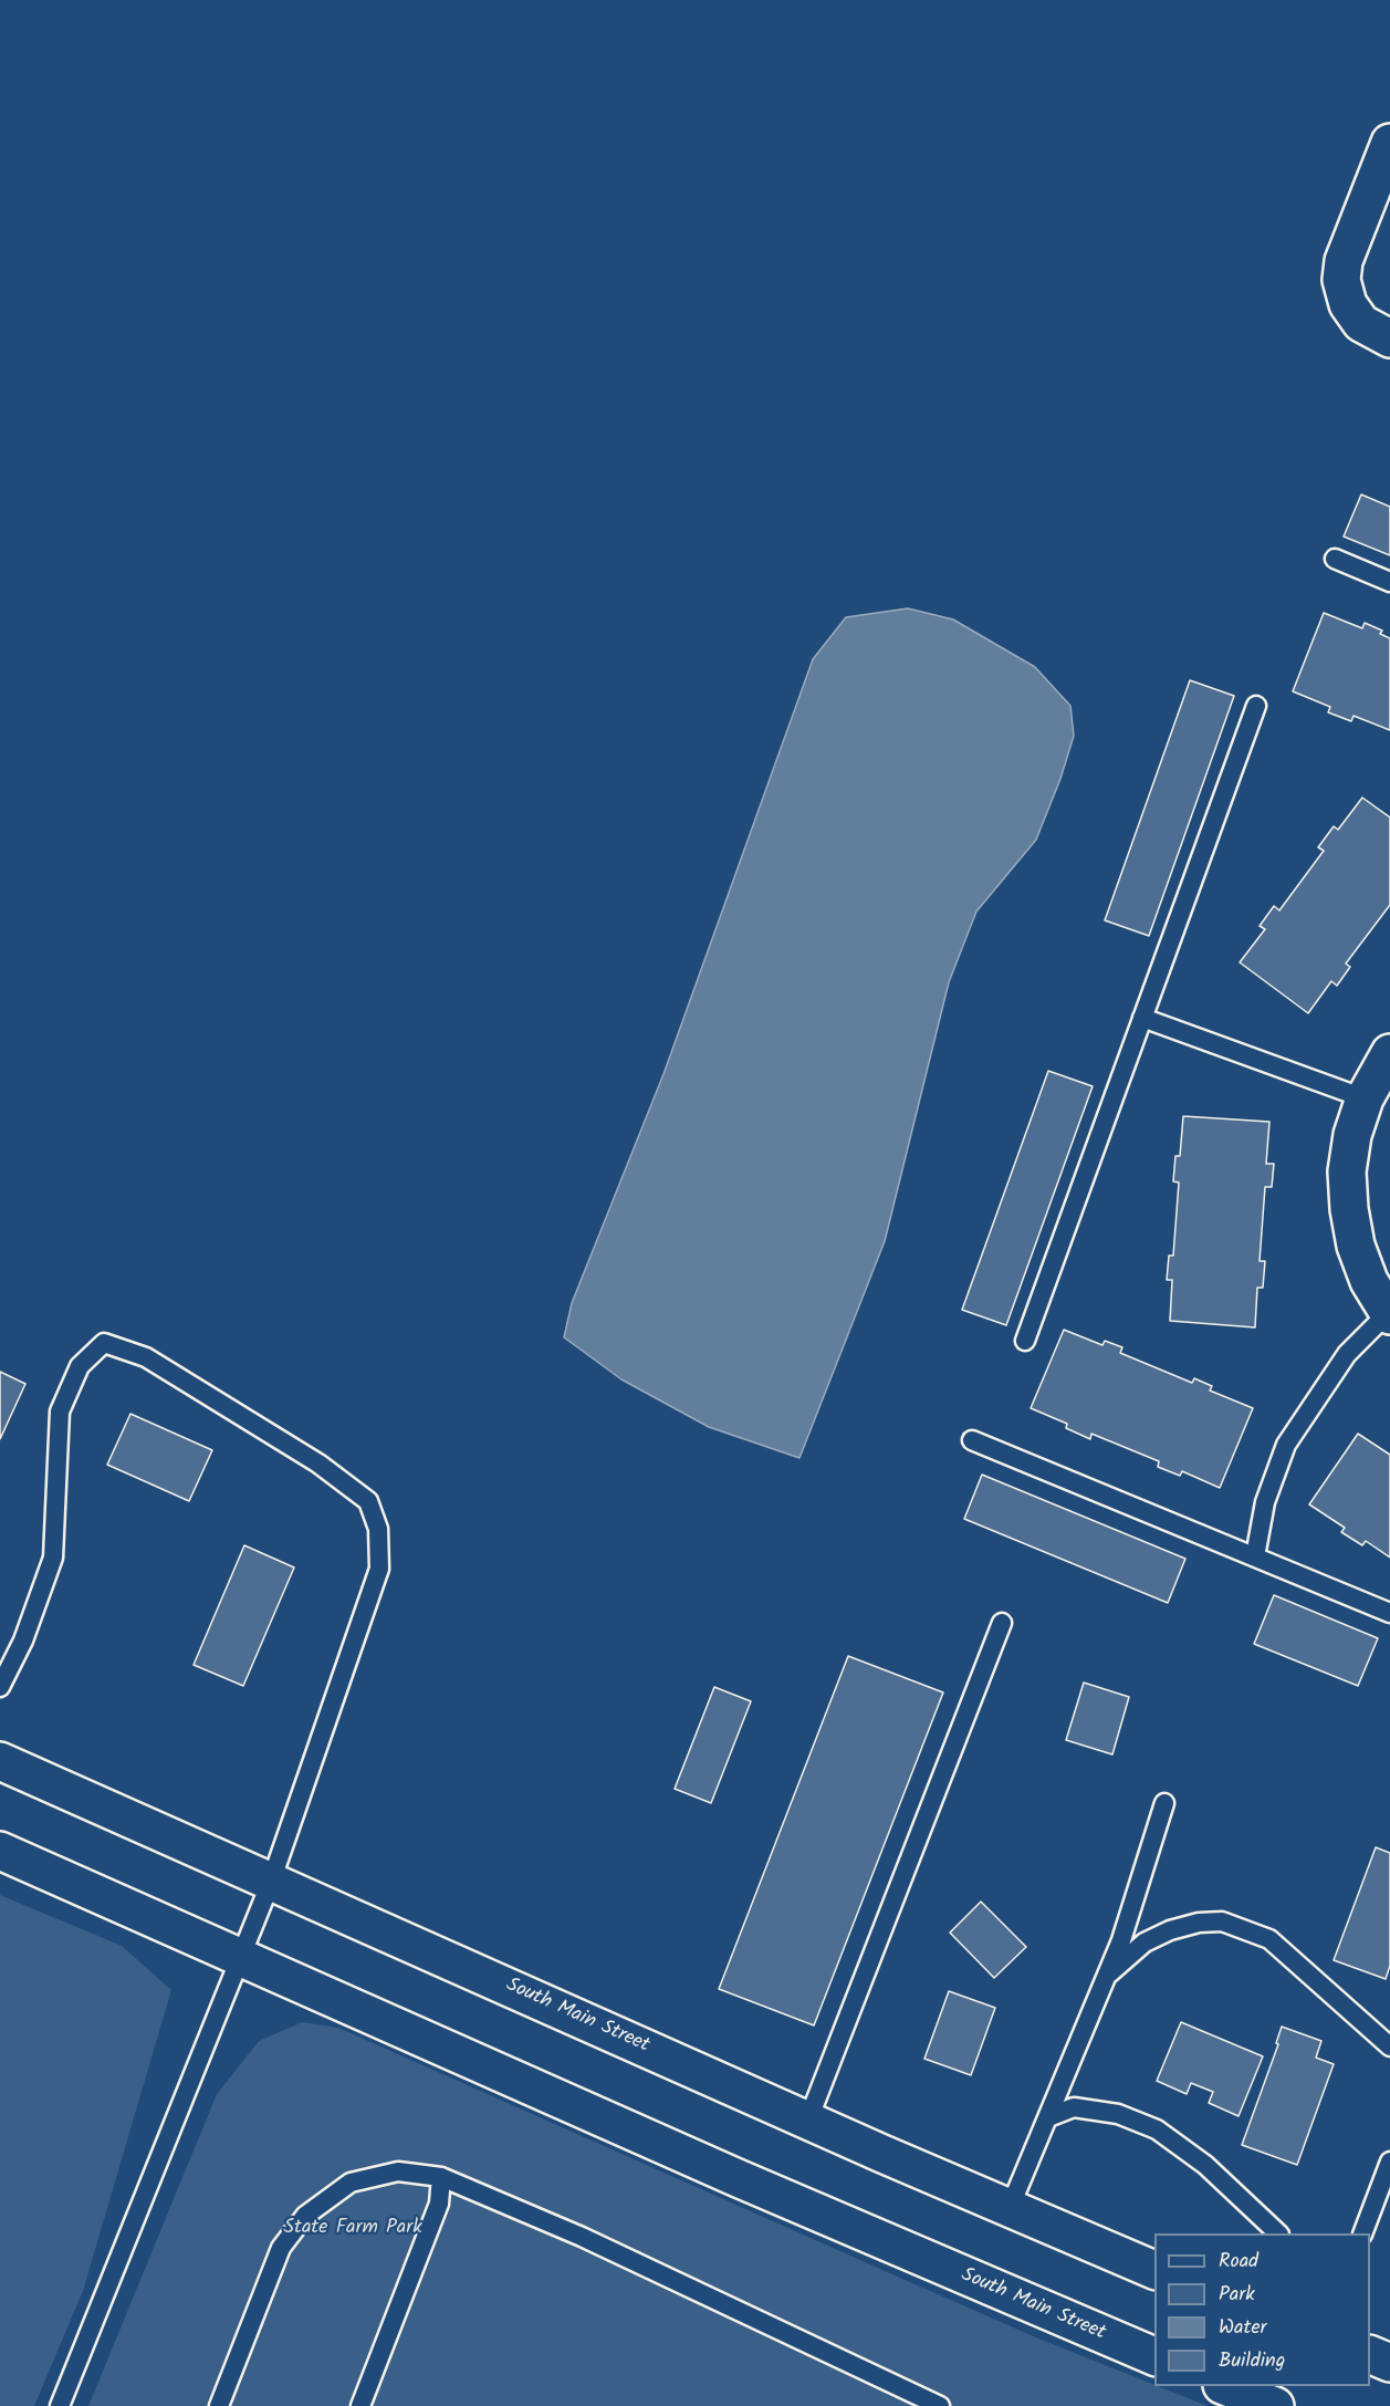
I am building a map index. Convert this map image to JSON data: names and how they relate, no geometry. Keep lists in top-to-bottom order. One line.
{"streets":{"main road":["South Main Street"]},"parks":["State Farm Park"],"legend":["Road","Park","Water","Building"]}
